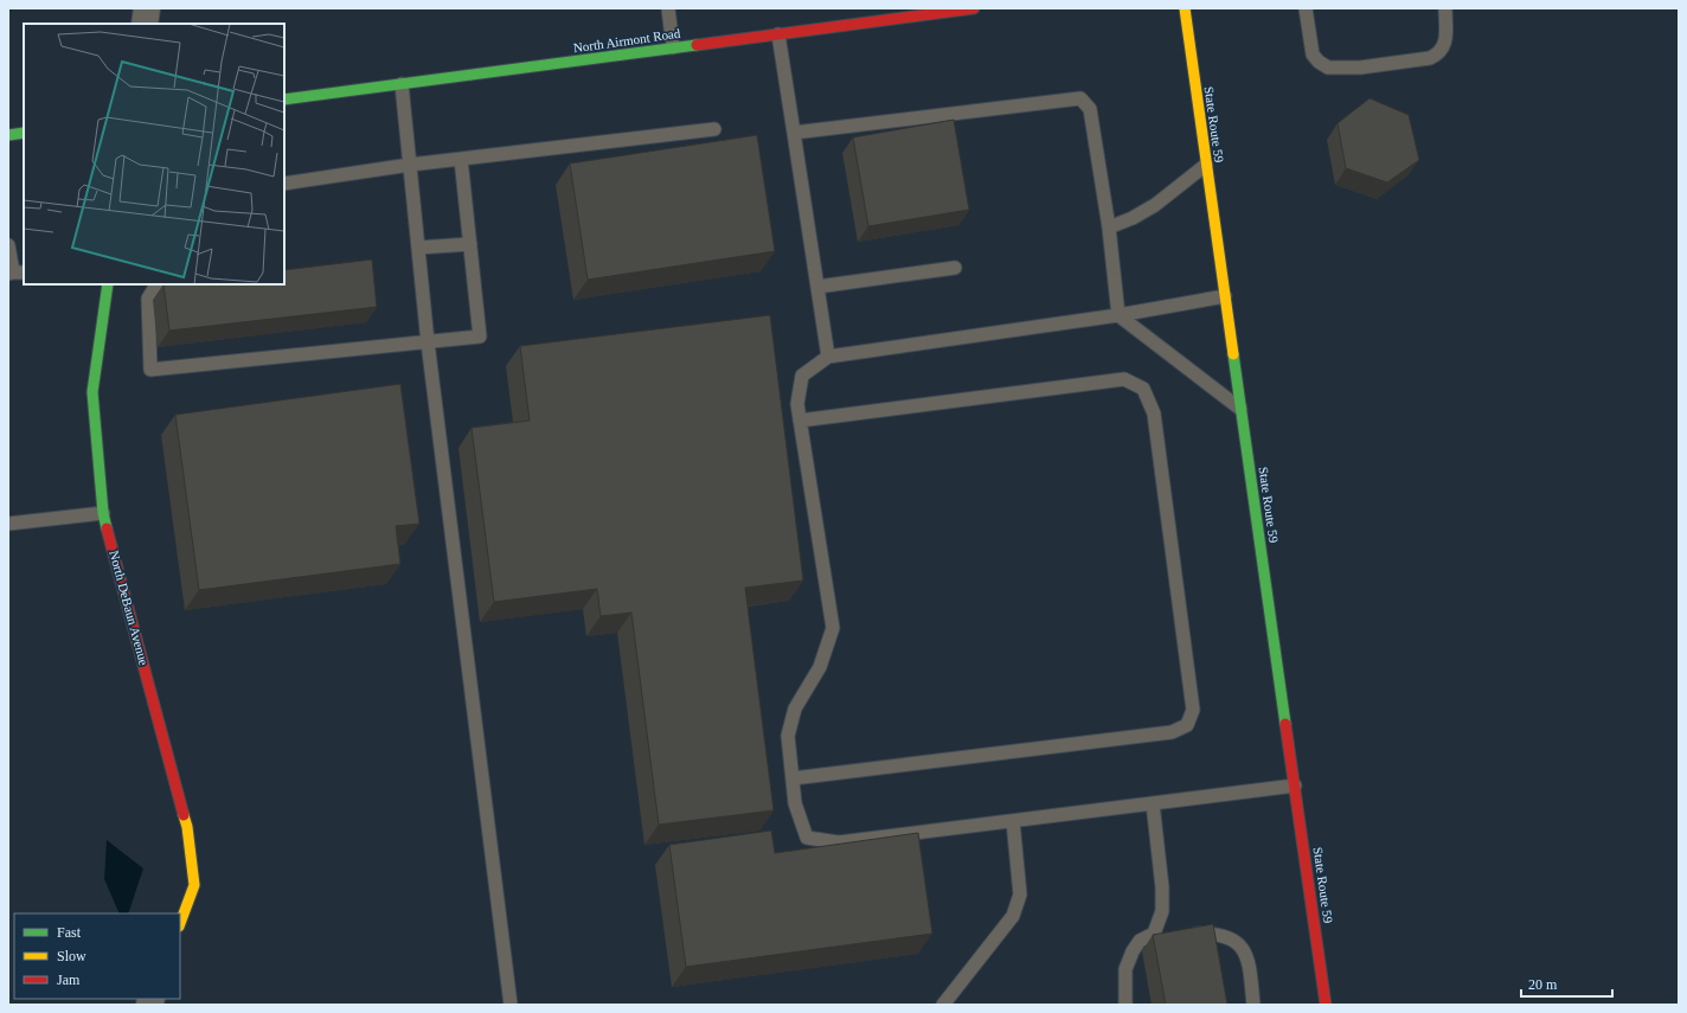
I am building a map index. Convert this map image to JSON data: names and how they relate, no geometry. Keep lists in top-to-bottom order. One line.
{"streets":{"street":["North Airmont Road","State Route 59","North DeBaun Avenue"]},"legend":["Fast","Slow","Jam"],"scale_bar":"20 m"}
